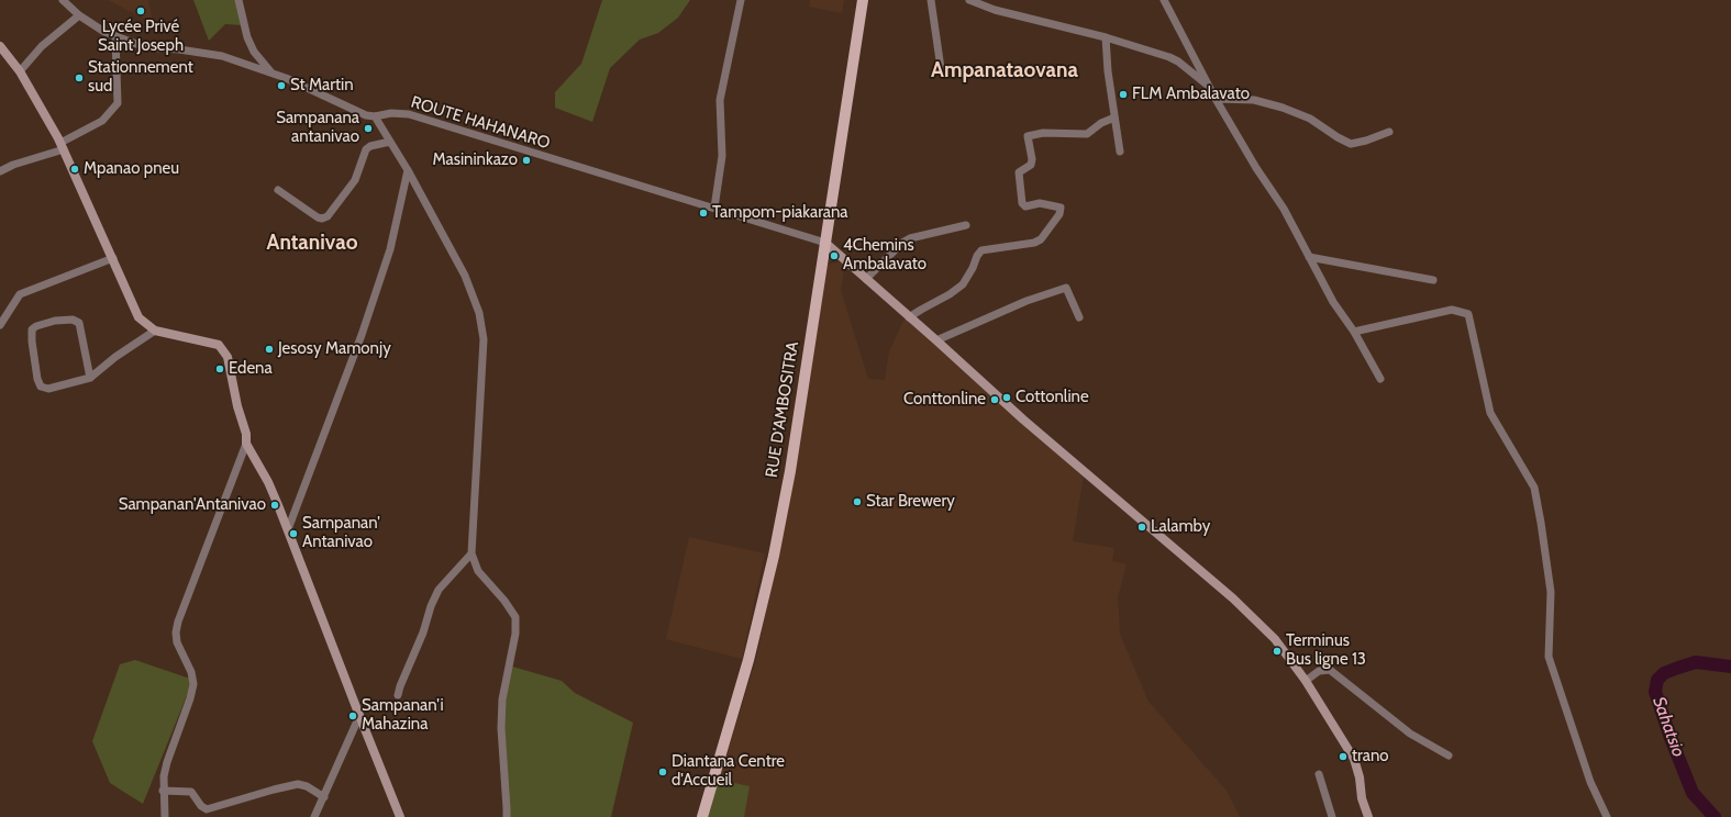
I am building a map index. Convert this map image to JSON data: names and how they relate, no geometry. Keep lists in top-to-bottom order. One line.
{"streets":{"main road":["RUE D'AMBOSITRA"],"street":["ROUTE HAHANARO"]},"crossings":[["ROUTE HAHANARO","RUE D'AMBOSITRA"]],"districts":["Ampanataovana","Antanivao"],"water":["Sahatsio"],"places":["Lycée Privé Saint Joseph","Stationnement sud","St Martin","FLM Ambalavato","Sampanana antanivao","Masininkazo","Mpanao pneu","Tampom-piakarana","4Chemins Ambalavato","Jesosy Mamonjy","Edena","Cottonline","Conttonline","Star Brewery","Sampanan'Antanivao","Lalamby","Sampanan' Antanivao","Terminus Bus ligne 13","Sampanan'i Mahazina","trano","Diantana Centre d'Accueil"]}
